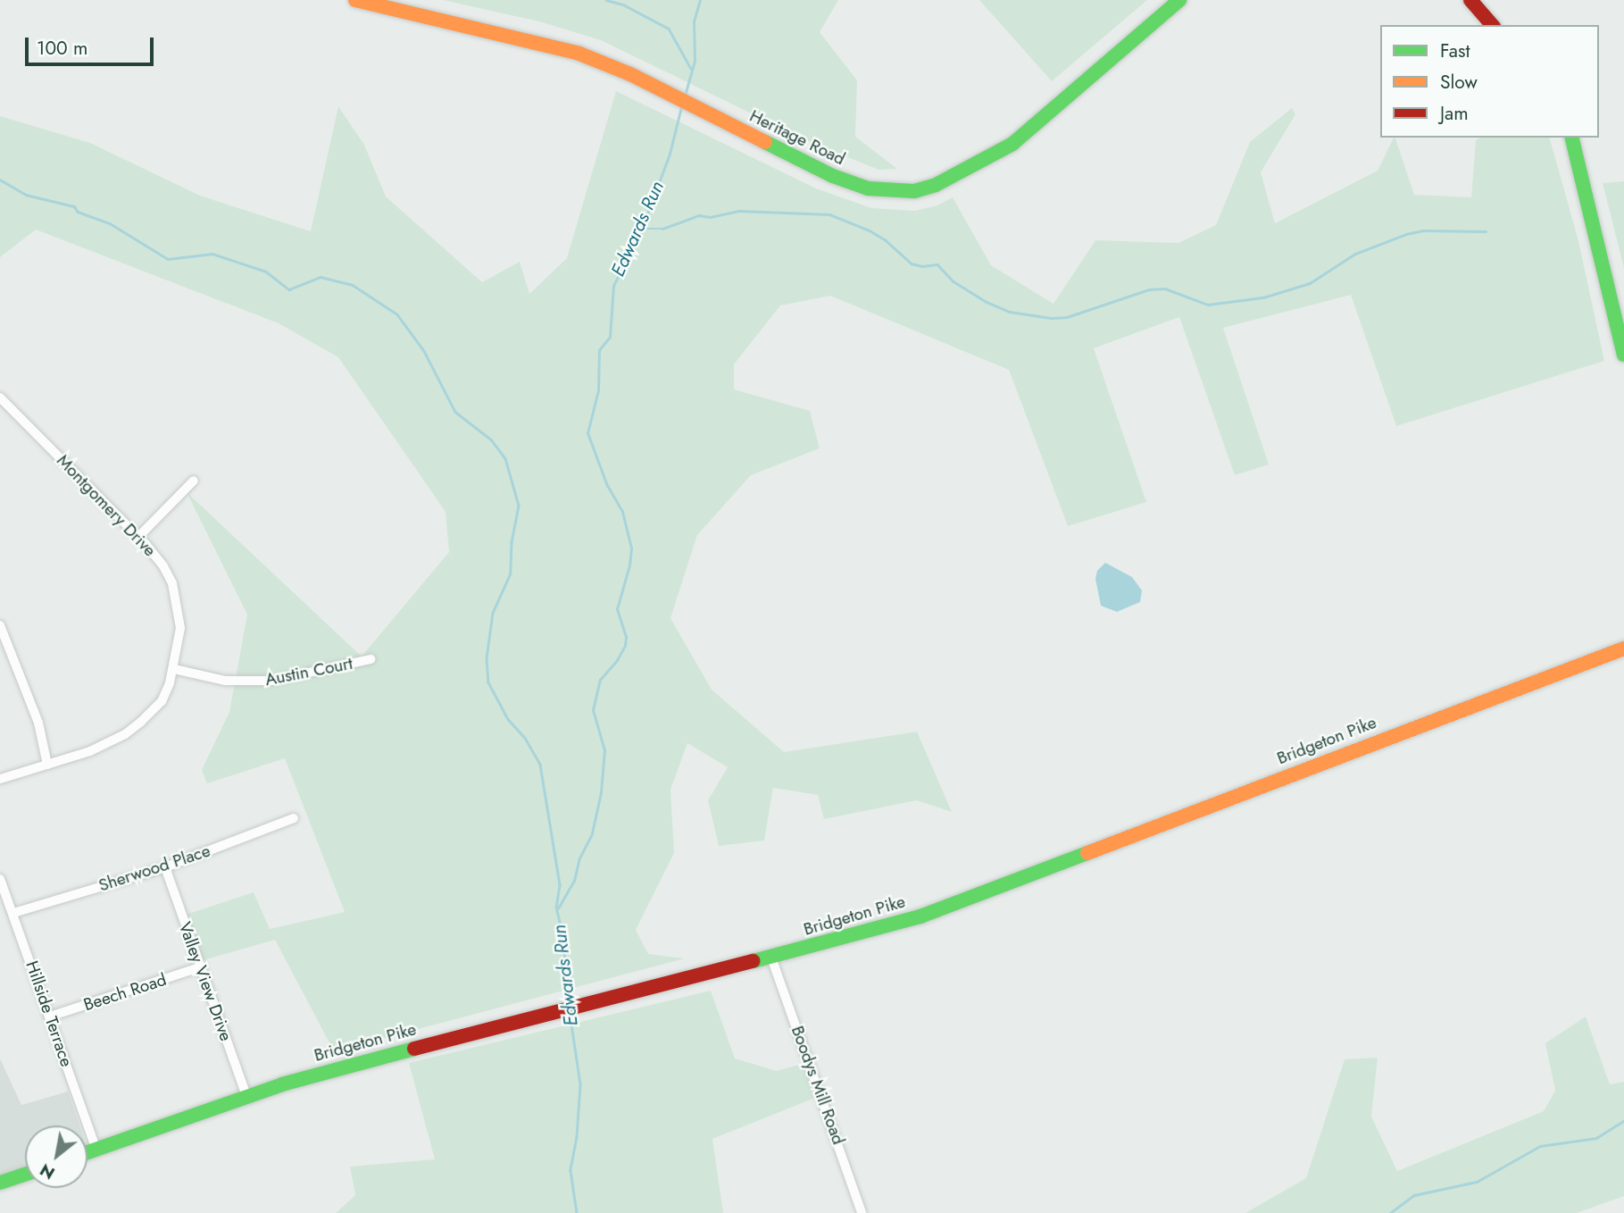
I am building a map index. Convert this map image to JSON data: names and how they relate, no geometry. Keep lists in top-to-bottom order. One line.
{"streets":{"main road":["Heritage Road","Bridgeton Pike"],"street":["Montgomery Drive","Austin Court","Sherwood Place","Valley View Drive","Beech Road","Hillside Terrace","Boodys Mill Road"]},"crossings":[["Montgomery Drive","Austin Court"],["Bridgeton Pike","Valley View Drive"],["Bridgeton Pike","Hillside Terrace"],["Bridgeton Pike","Boodys Mill Road"],["Sherwood Place","Valley View Drive"],["Sherwood Place","Hillside Terrace"],["Valley View Drive","Beech Road"],["Beech Road","Hillside Terrace"]],"water":["Edwards Run"],"legend":["Fast","Slow","Jam"],"scale_bar":"100 m","north":"bottom left"}
